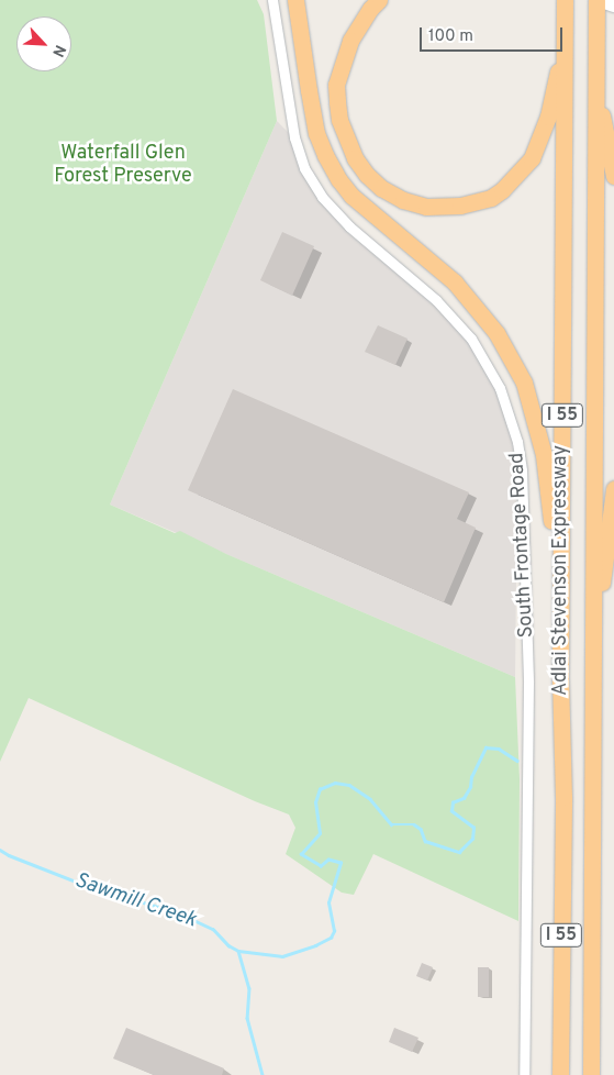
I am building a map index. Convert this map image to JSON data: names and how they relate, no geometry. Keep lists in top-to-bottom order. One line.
{"streets":{"highway":["I 55","Adlai Stevenson Expressway"],"street":["South Frontage Road"]},"water":["Sawmill Creek"],"parks":["Waterfall Glen Forest Preserve"],"scale_bar":"100 m","north":"bottom right"}
